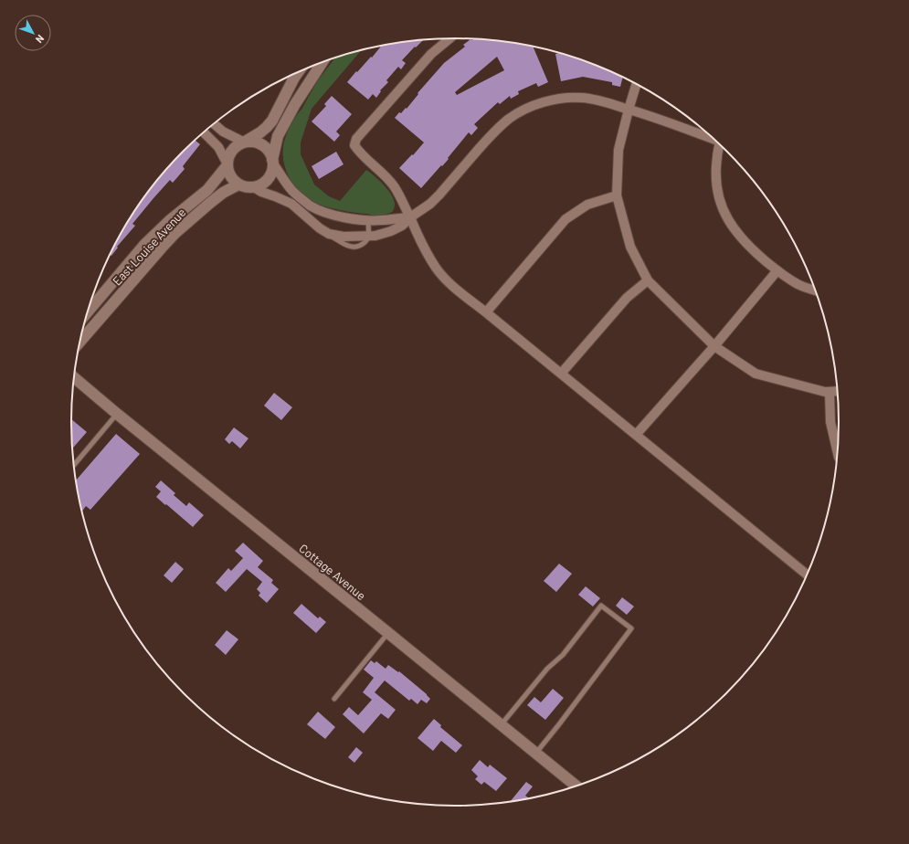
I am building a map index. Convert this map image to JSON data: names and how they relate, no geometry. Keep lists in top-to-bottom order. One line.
{"streets":{"street":["East Louise Avenue","Cottage Avenue"]},"north":"bottom right"}
